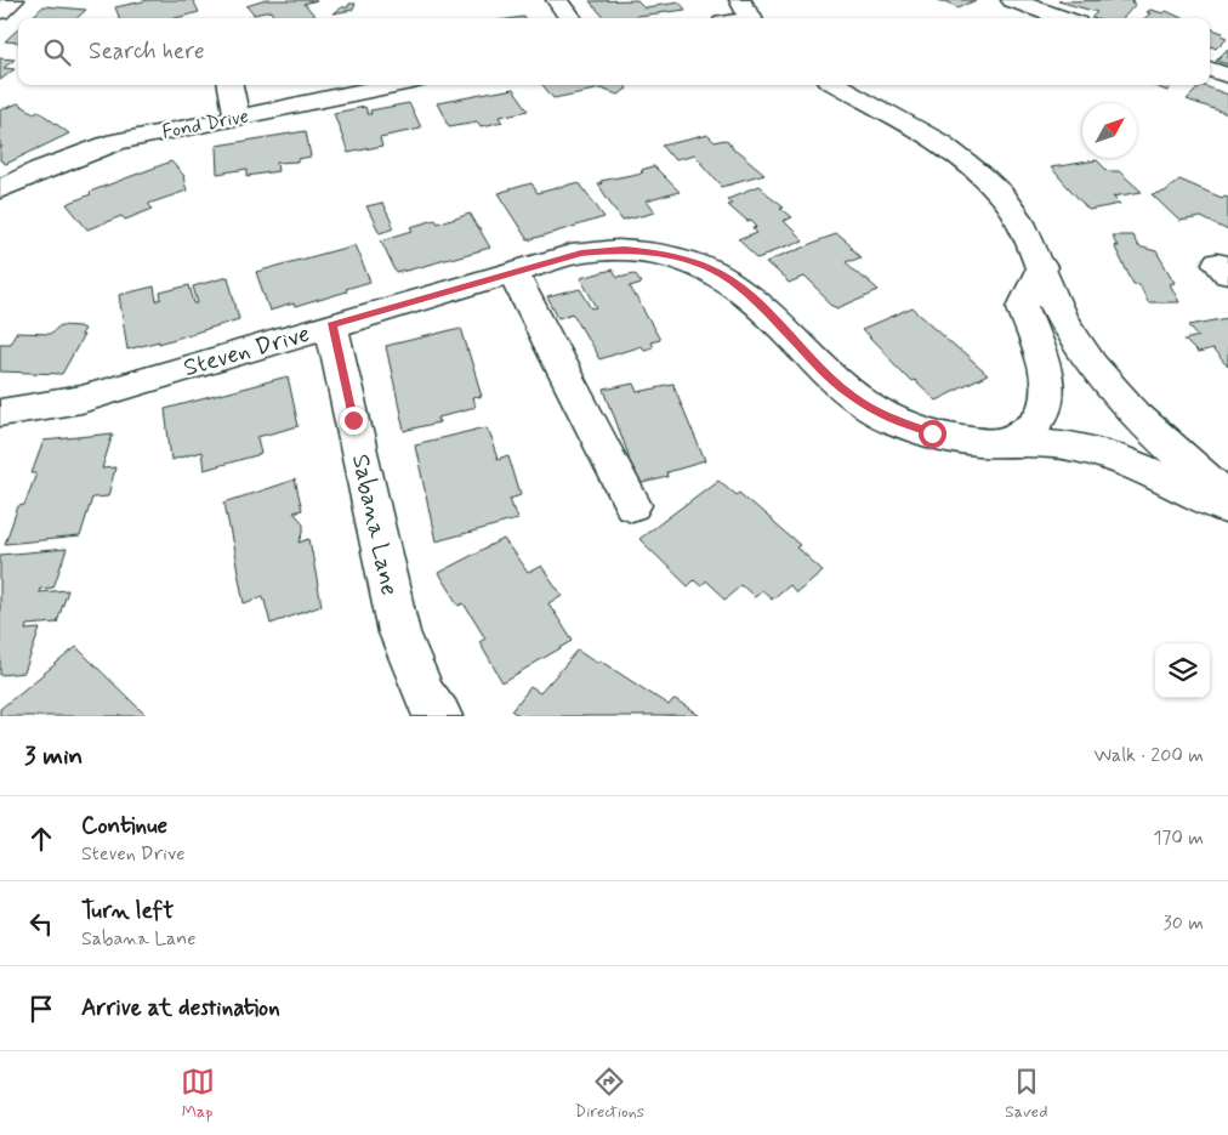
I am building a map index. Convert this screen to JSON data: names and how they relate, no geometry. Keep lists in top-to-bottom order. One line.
{"streets":{"street":["Fond Drive","Steven Drive","Sabana Lane"]},"crossings":[["Steven Drive","Sabana Lane"]],"north":"top right","page":{"search":"Search here","heading":["3 min","Walk · 200 m"],"list":[["Continue","Steven Drive","170 m"],["Turn left","Sabana Lane","30 m"],"Arrive at destination"],"nav":["Map","Directions","Saved"]}}
